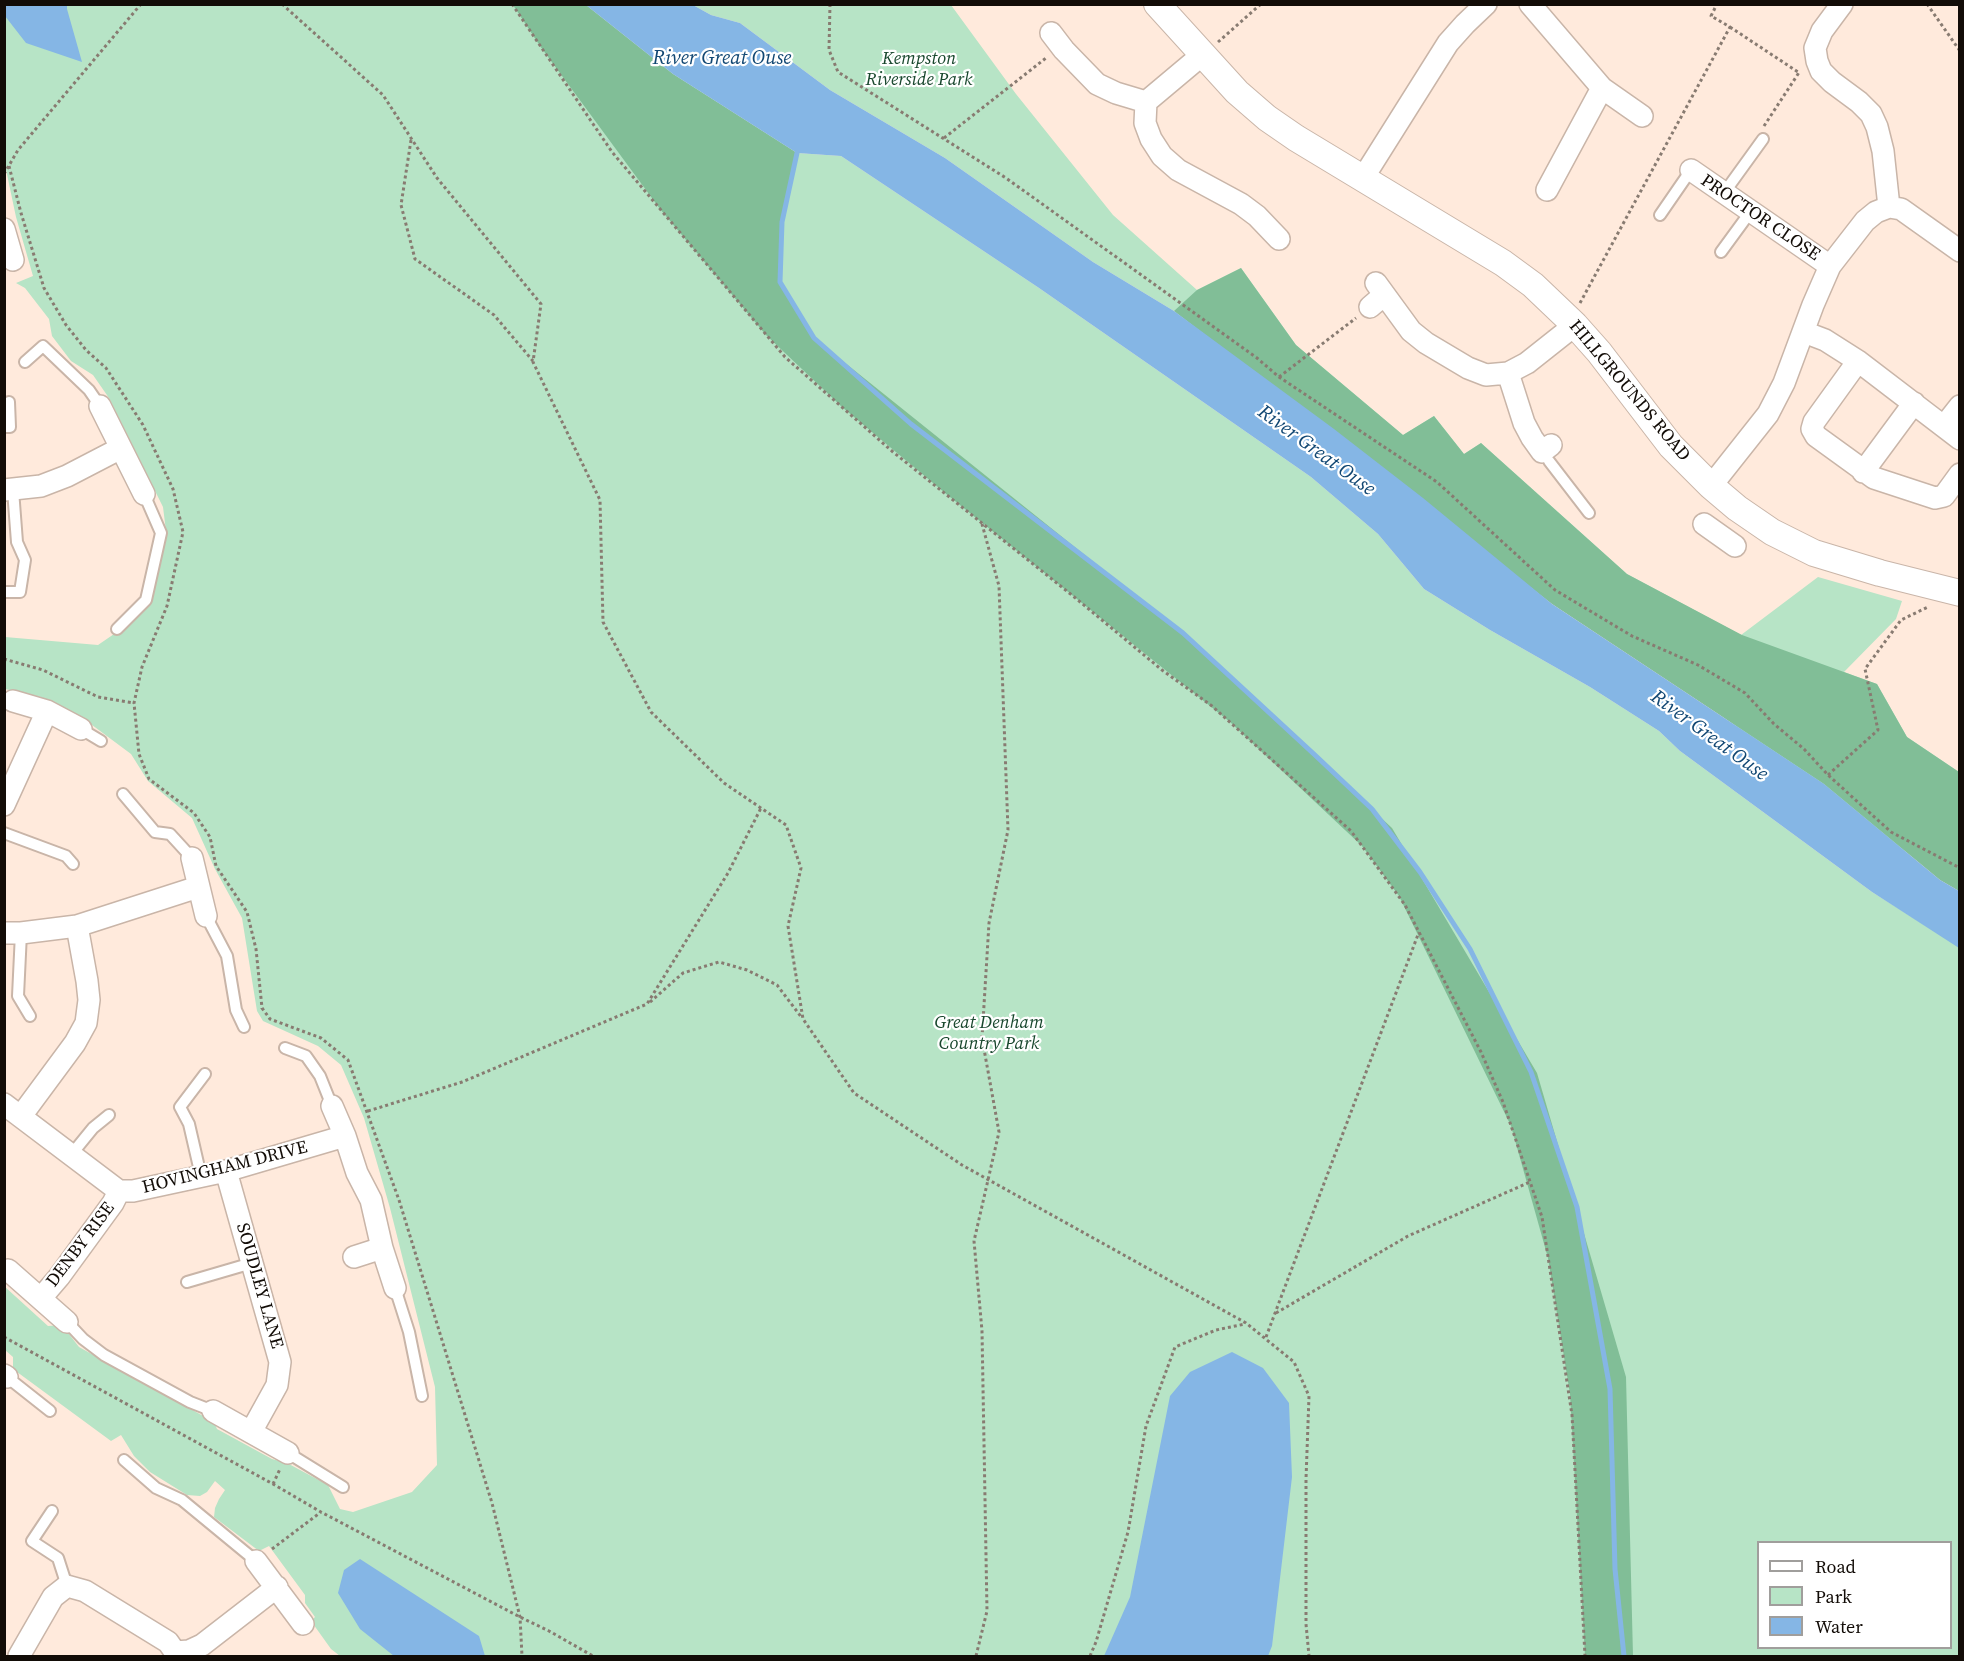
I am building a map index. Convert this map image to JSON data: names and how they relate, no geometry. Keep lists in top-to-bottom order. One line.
{"streets":{"street":["PROCTOR CLOSE","HILLGROUNDS ROAD","HOVINGHAM DRIVE","DENBY RISE","SOUDLEY LANE"]},"crossings":[["HOVINGHAM DRIVE","DENBY RISE"],["HOVINGHAM DRIVE","SOUDLEY LANE"]],"water":["River Great Ouse"],"parks":["Kempston Riverside Park","Great Denham Country Park"],"legend":["Road","Park","Water"]}
